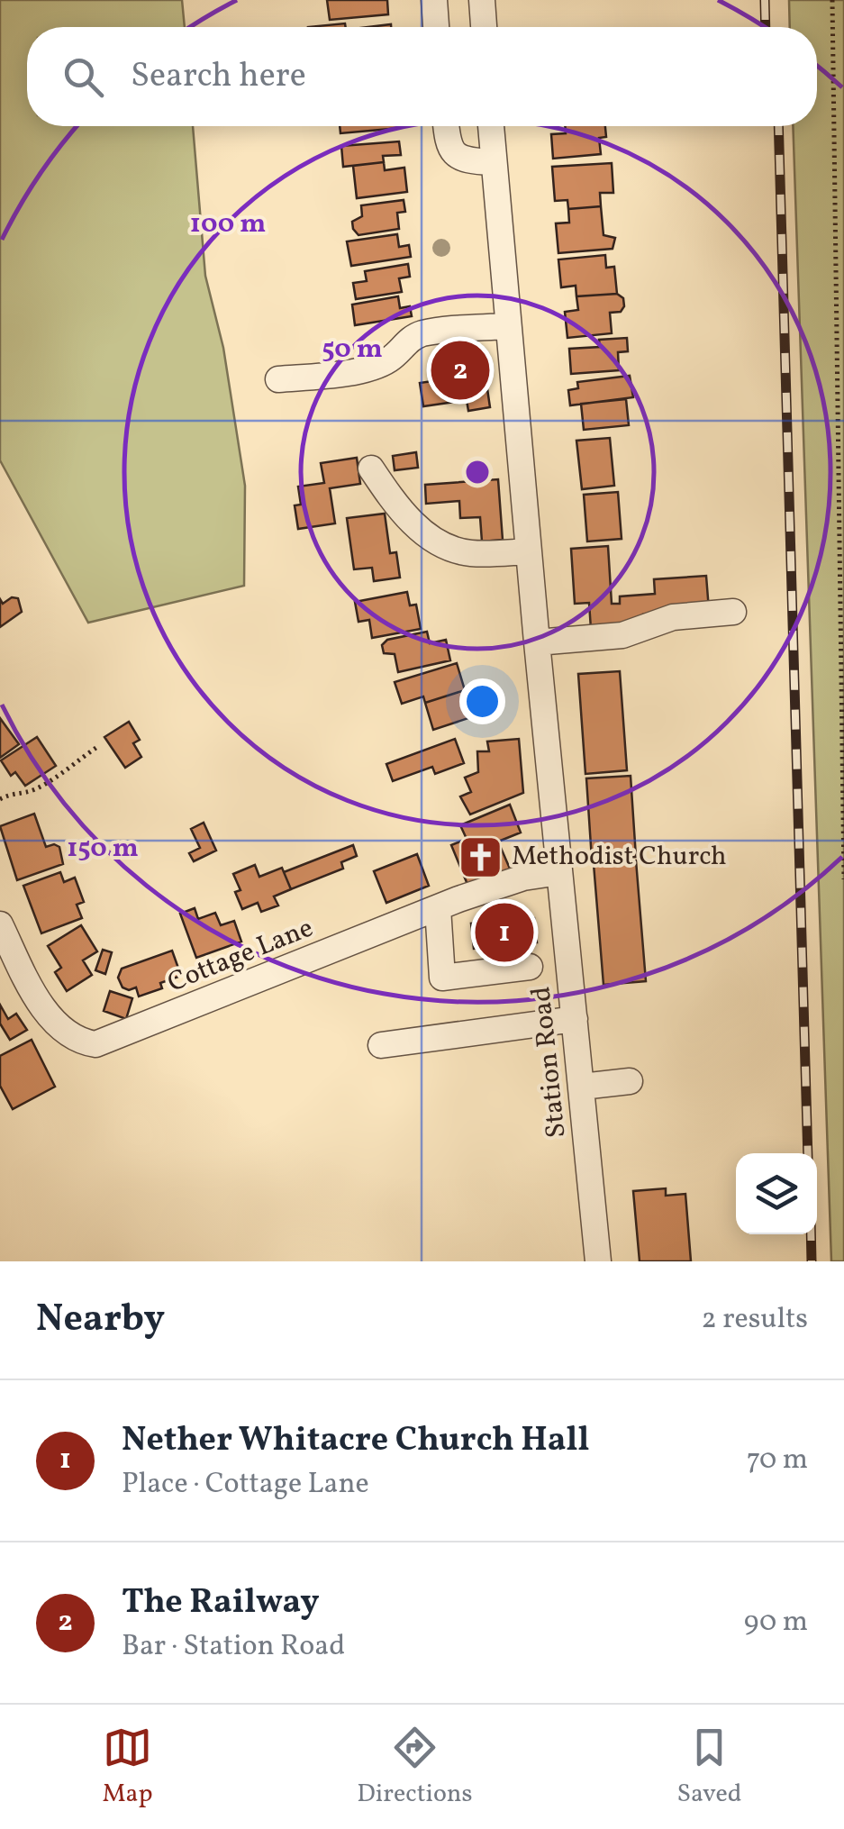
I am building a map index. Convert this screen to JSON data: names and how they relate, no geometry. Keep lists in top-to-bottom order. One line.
{"streets":{"street":["Cottage Lane","Station Road"]},"crossings":[["Cottage Lane","Station Road"]],"places":{"church":["Methodist Church"]},"page":{"search":"Search here","pins":["2","1"],"heading":["Nearby","2 results"],"list":[{"mark":"1","name":"Nether Whitacre Church Hall","note":"Place · Cottage Lane","value":"70 m"},{"mark":"2","name":"The Railway","note":"Bar · Station Road","value":"90 m"}],"nav":["Map","Directions","Saved"]},"rings":["100 m","50 m","150 m"]}
